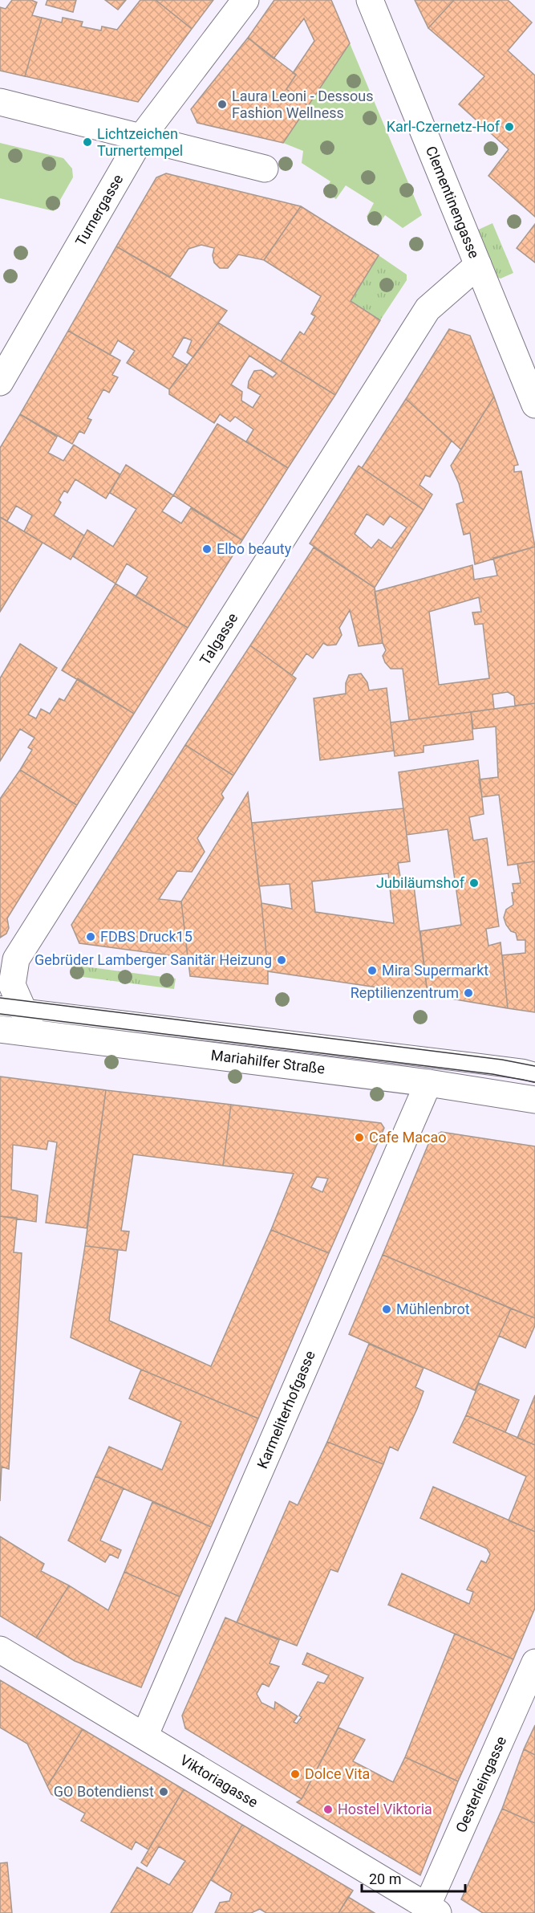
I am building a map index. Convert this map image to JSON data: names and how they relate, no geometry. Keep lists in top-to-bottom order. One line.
{"streets":{"street":["Clementinengasse","Turnergasse","Talgasse","Mariahilfer Straße","Karmeliterhofgasse","Viktoriagasse","Oesterleingasse"]},"crossings":[["Clementinengasse","Talgasse"],["Talgasse","Mariahilfer Straße"],["Mariahilfer Straße","Karmeliterhofgasse"],["Karmeliterhofgasse","Viktoriagasse"],["Viktoriagasse","Oesterleingasse"]],"places":["Laura Leoni - Dessous Fashion Wellness","Karl-Czernetz-Hof","Lichtzeichen Turnertempel","Elbo beauty","Jubiläumshof","FDBS Druck15","Gebrüder Lamberger Sanitär Heizung","Mira Supermarkt","Reptilienzentrum","Cafe Macao","Mühlenbrot","Dolce Vita","GO Botendienst","Hostel Viktoria"],"scale_bar":"20 m"}
